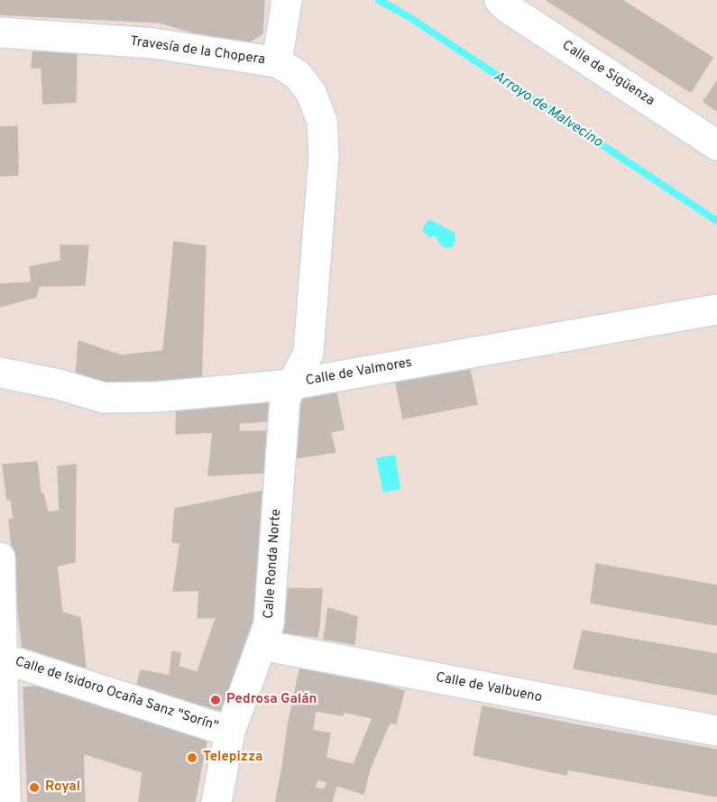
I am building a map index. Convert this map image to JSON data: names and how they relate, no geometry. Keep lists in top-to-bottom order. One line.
{"streets":{"street":["Travesía de la Chopera","Calle de Sigüenza","Calle de Valmores","Calle Ronda Norte","Calle de Valbueno","Calle de Isidoro Ocaña Sanz \"Sorín\""]},"crossings":[["Travesía de la Chopera","Calle de Valmores"],["Travesía de la Chopera","Calle Ronda Norte"],["Calle de Valmores","Calle Ronda Norte"],["Calle Ronda Norte","Calle de Valbueno"],["Calle Ronda Norte","Calle de Isidoro Ocaña Sanz \"Sorín\""]],"water":["Arroyo de Malvecino"],"places":["Pedrosa Galán","Telepizza","Royal"]}
